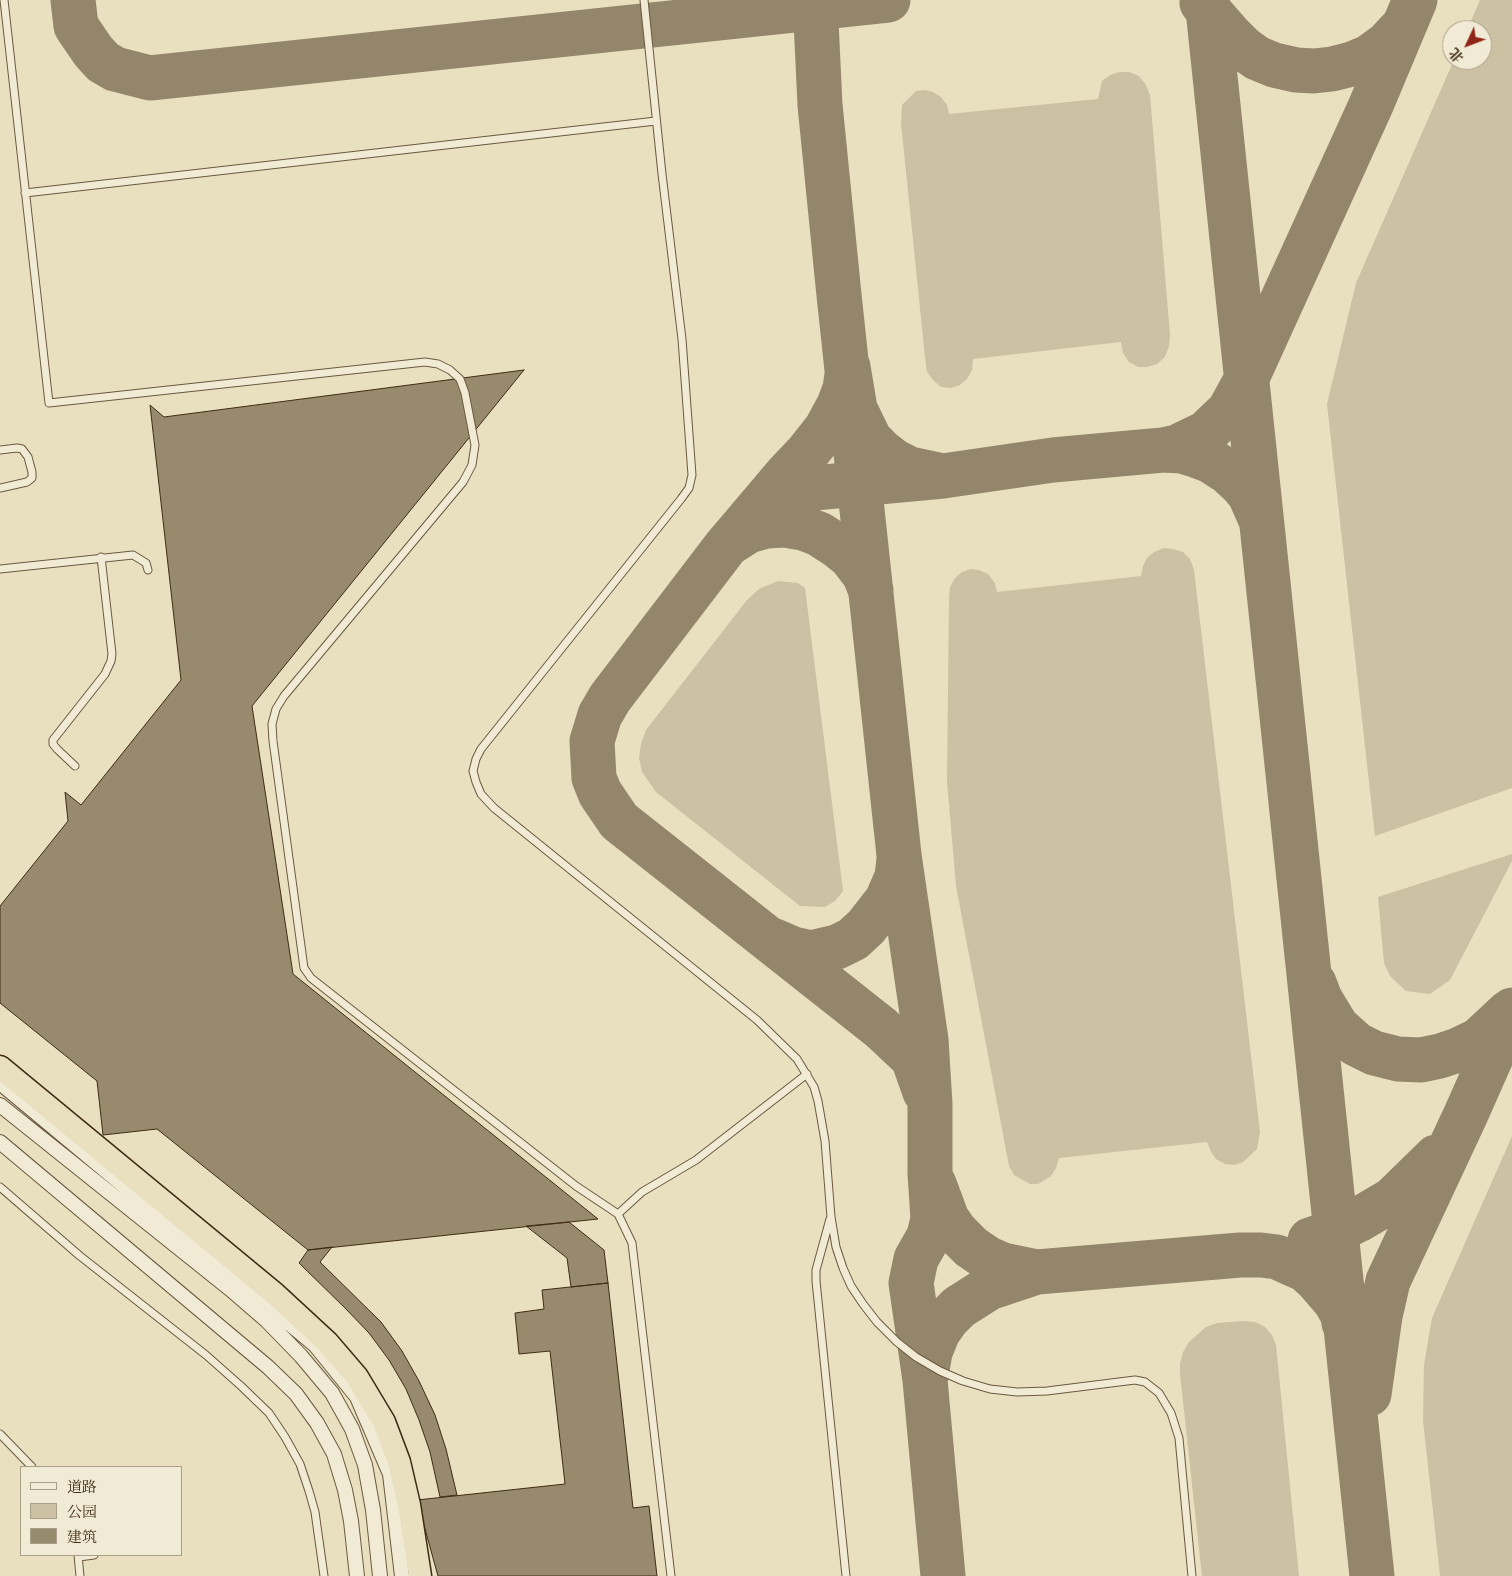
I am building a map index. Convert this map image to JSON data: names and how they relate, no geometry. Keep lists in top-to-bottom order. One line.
{"legend":["道路","公园","建筑"],"north":"bottom left"}
